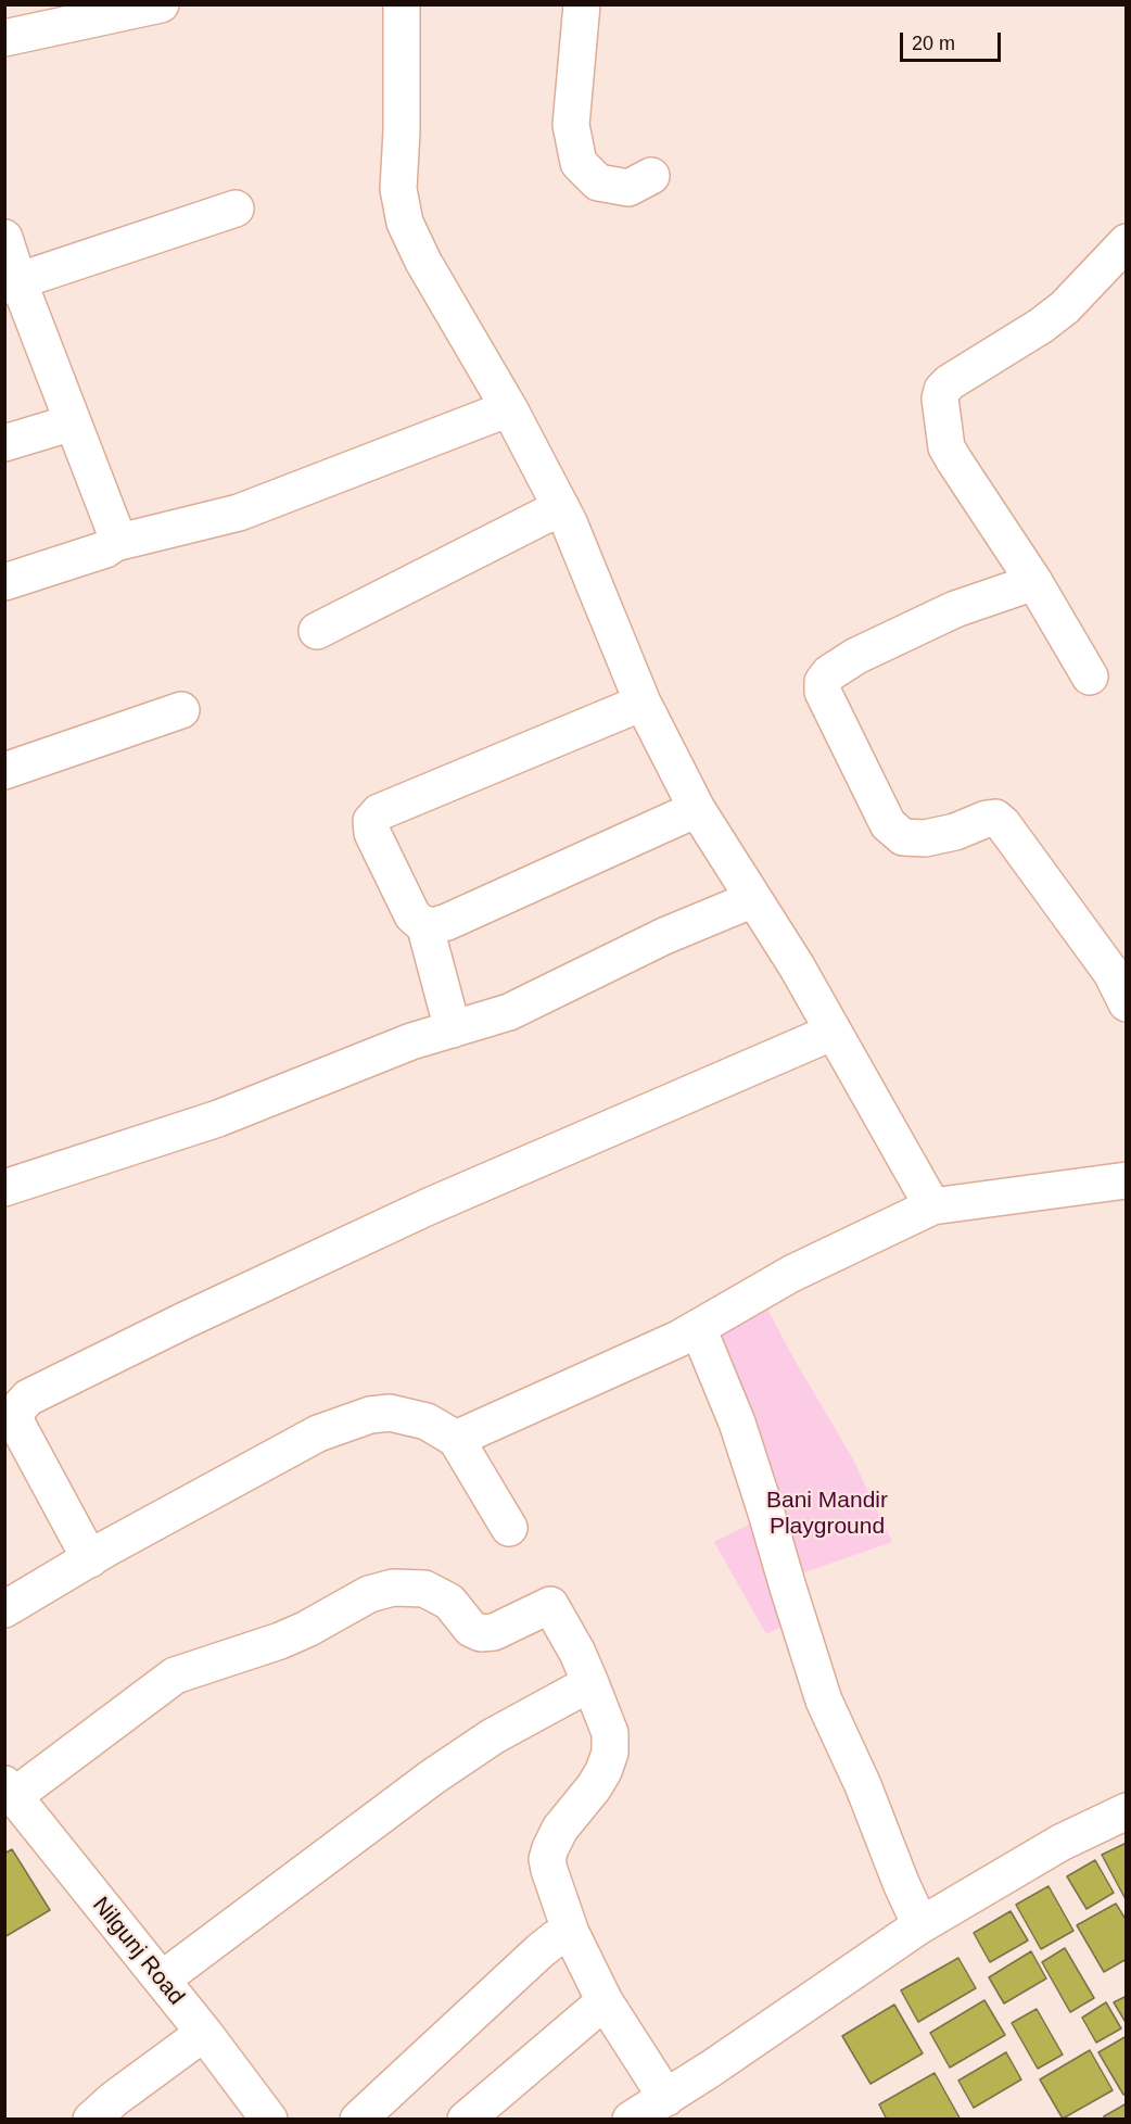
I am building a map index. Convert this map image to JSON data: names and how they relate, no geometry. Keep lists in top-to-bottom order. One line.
{"streets":{"street":["Nilgunj Road"]},"parks":["Bani Mandir Playground"],"scale_bar":"20 m"}
